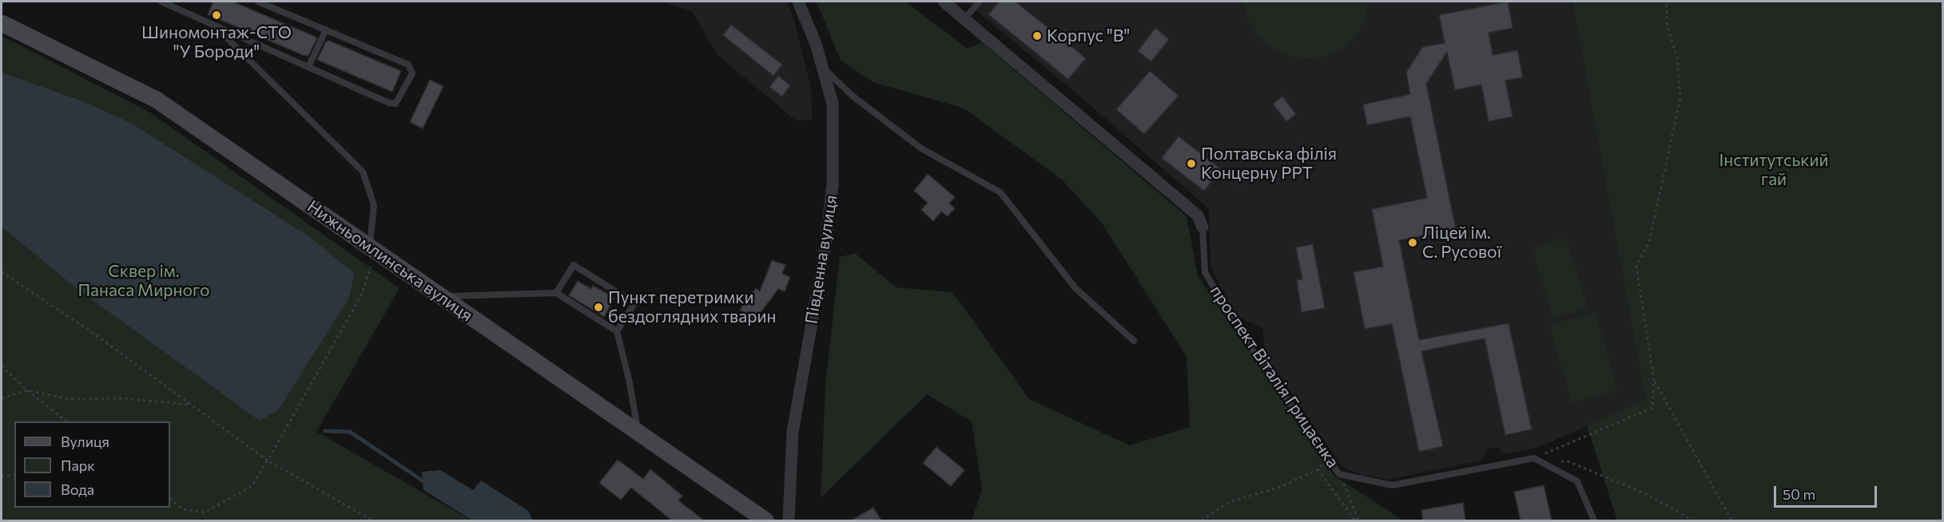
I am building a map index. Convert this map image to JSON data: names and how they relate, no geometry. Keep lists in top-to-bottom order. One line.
{"streets":{"main road":["Нижньомлинська вулиця"],"street":["Південна вулиця","проспект Віталія Грицаєнка"]},"parks":["Інститутський гай","Сквер ім. Панаса Мирного"],"places":["Шиномонтаж-СТО \"У Бороди\"","Корпус \"В\"","Полтавська філія Концерну РРТ","Ліцей ім. С. Русової","Пункт перетримки бездоглядних тварин"],"legend":["Вулиця","Парк","Вода"],"scale_bar":"50 m"}
